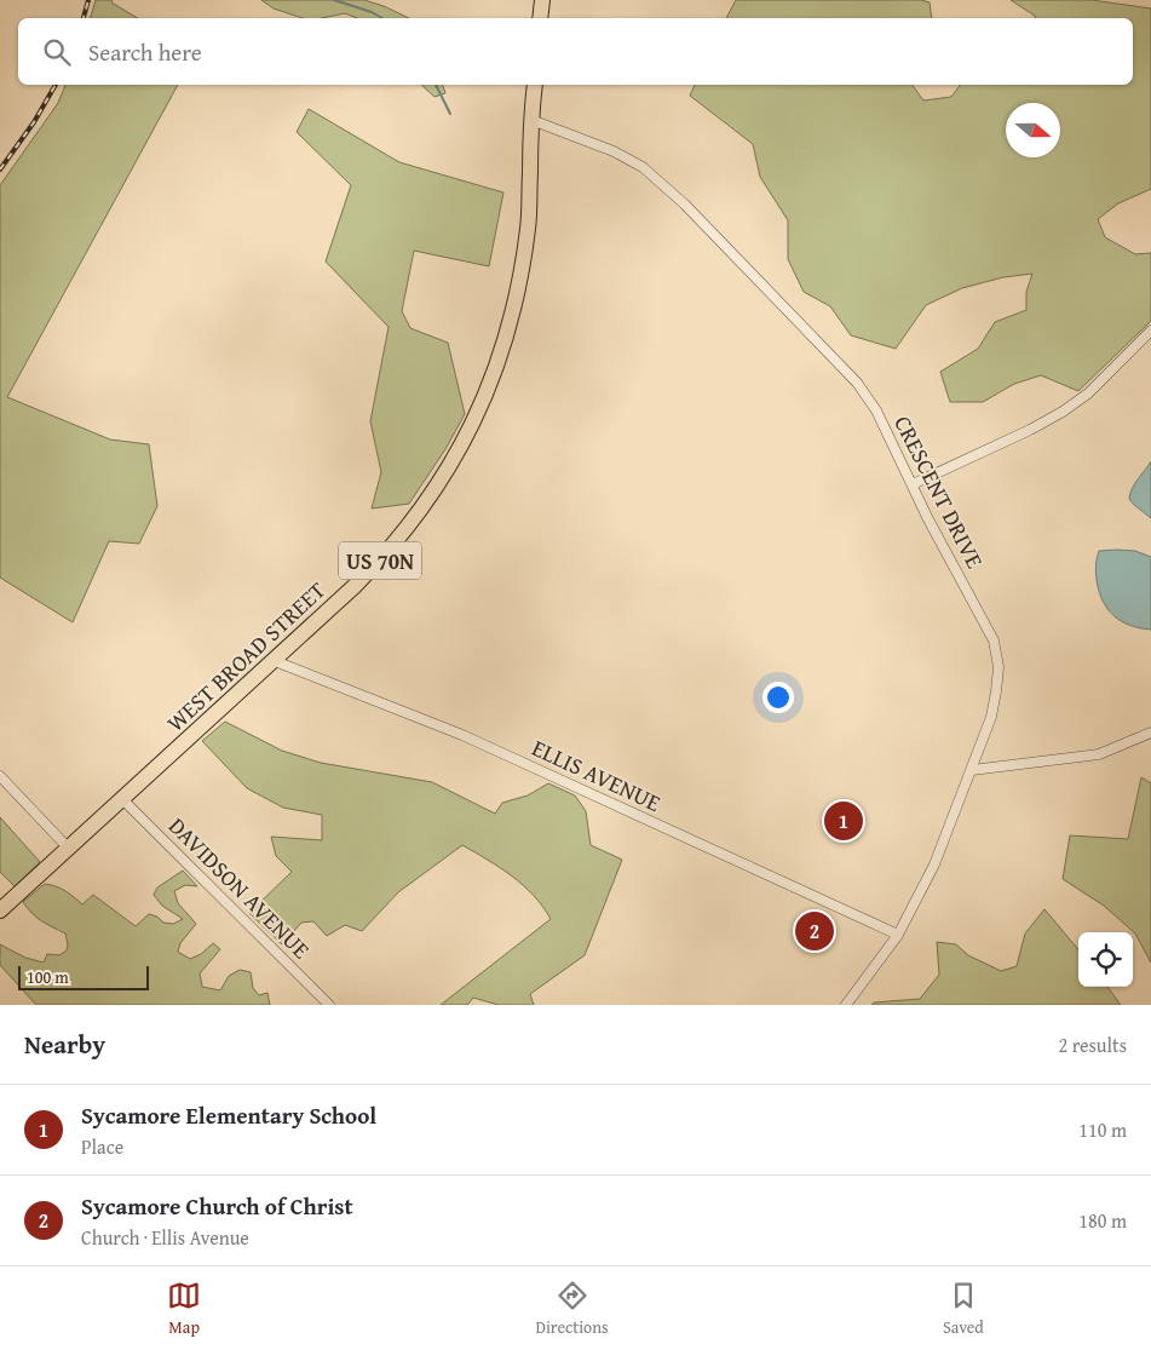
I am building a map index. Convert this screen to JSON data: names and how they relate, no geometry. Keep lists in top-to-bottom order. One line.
{"streets":{"main road":["US 70N","WEST BROAD STREET"],"street":["CRESCENT DRIVE","ELLIS AVENUE","DAVIDSON AVENUE"]},"crossings":[["CRESCENT DRIVE","WEST BROAD STREET"],["CRESCENT DRIVE","ELLIS AVENUE"],["WEST BROAD STREET","ELLIS AVENUE"],["WEST BROAD STREET","DAVIDSON AVENUE"]],"scale_bar":"100 m","north":"right","page":{"search":"Search here","pins":["1","2"],"scale":"100 m","heading":["Nearby","2 results"],"list":[{"mark":"1","name":"Sycamore Elementary School","note":"Place","value":"110 m"},{"mark":"2","name":"Sycamore Church of Christ","note":"Church · Ellis Avenue","value":"180 m"}],"nav":["Map","Directions","Saved"]}}
